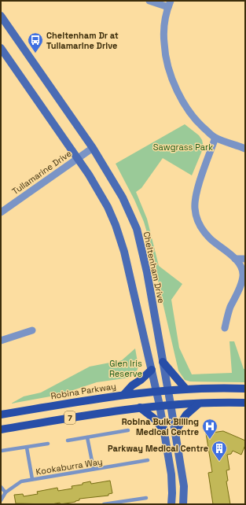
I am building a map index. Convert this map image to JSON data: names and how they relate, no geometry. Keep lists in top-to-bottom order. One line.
{"streets":{"main road":["Cheltenham Drive","Robina Parkway","7"],"street":["Tullamarine Drive"],"lane":["Kookaburra Way"]},"crossings":[["Tullamarine Drive","Cheltenham Drive"],["Cheltenham Drive","Robina Parkway"],["Cheltenham Drive","7"]],"parks":["Sawgrass Park","Glen Iris Reserve"],"places":{"bus stop":["Cheltenham Dr at Tullamarine Drive"],"hospital":["Robina Bulk Billing Medical Centre"],"building":["Parkway Medical Centre"]}}
